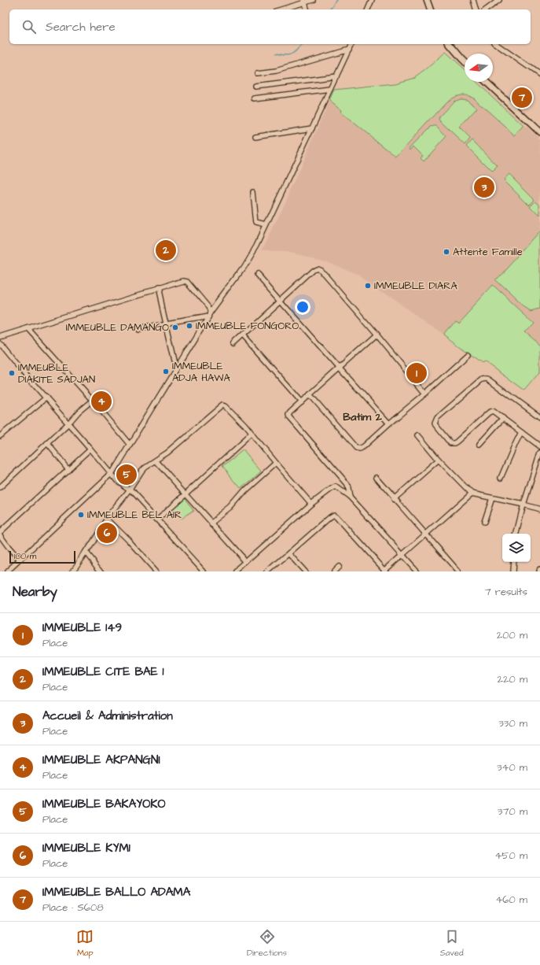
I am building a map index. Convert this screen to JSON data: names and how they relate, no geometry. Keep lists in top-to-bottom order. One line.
{"districts":["Batim 2"],"places":["Attente Famille","IMMEUBLE DIARA","IMMEUBLE FONGORO","IMMEUBLE DAMANGO","IMMEUBLE ADJA HAWA","IMMEUBLE DIAKITE SADJAN","IMMEUBLE BEL AIR"],"scale_bar":"100 m","north":"left","page":{"search":"Search here","pins":["7","3","2","1","4","5","6"],"scale":"100 m","heading":["Nearby","7 results"],"list":[{"mark":"1","name":"IMMEUBLE 149","note":"Place","value":"200 m"},{"mark":"2","name":"IMMEUBLE CITE BAE 1","note":"Place","value":"220 m"},{"mark":"3","name":"Accueil & Administration","note":"Place","value":"330 m"},{"mark":"4","name":"IMMEUBLE AKPANGNI","note":"Place","value":"340 m"},{"mark":"5","name":"IMMEUBLE BAKAYOKO","note":"Place","value":"370 m"},{"mark":"6","name":"IMMEUBLE KYM1","note":"Place","value":"450 m"},{"mark":"7","name":"IMMEUBLE BALLO ADAMA","note":"Place · S608","value":"460 m"}],"nav":["Map","Directions","Saved"]}}
